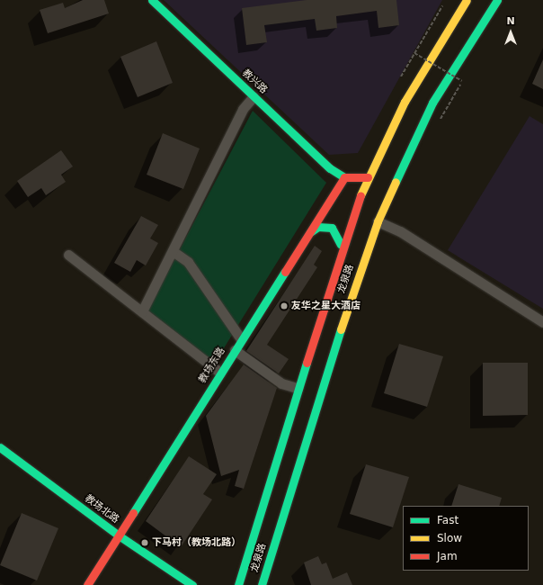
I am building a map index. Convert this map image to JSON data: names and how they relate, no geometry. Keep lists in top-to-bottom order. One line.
{"streets":{"main road":["教兴路","龙泉路","教场东路","教场北路"]},"crossings":[["教兴路","教场东路"],["教场东路","教场北路"]],"places":["友华之星大酒店","下马村（教场北路）"],"legend":["Fast","Slow","Jam"],"north":"top"}
